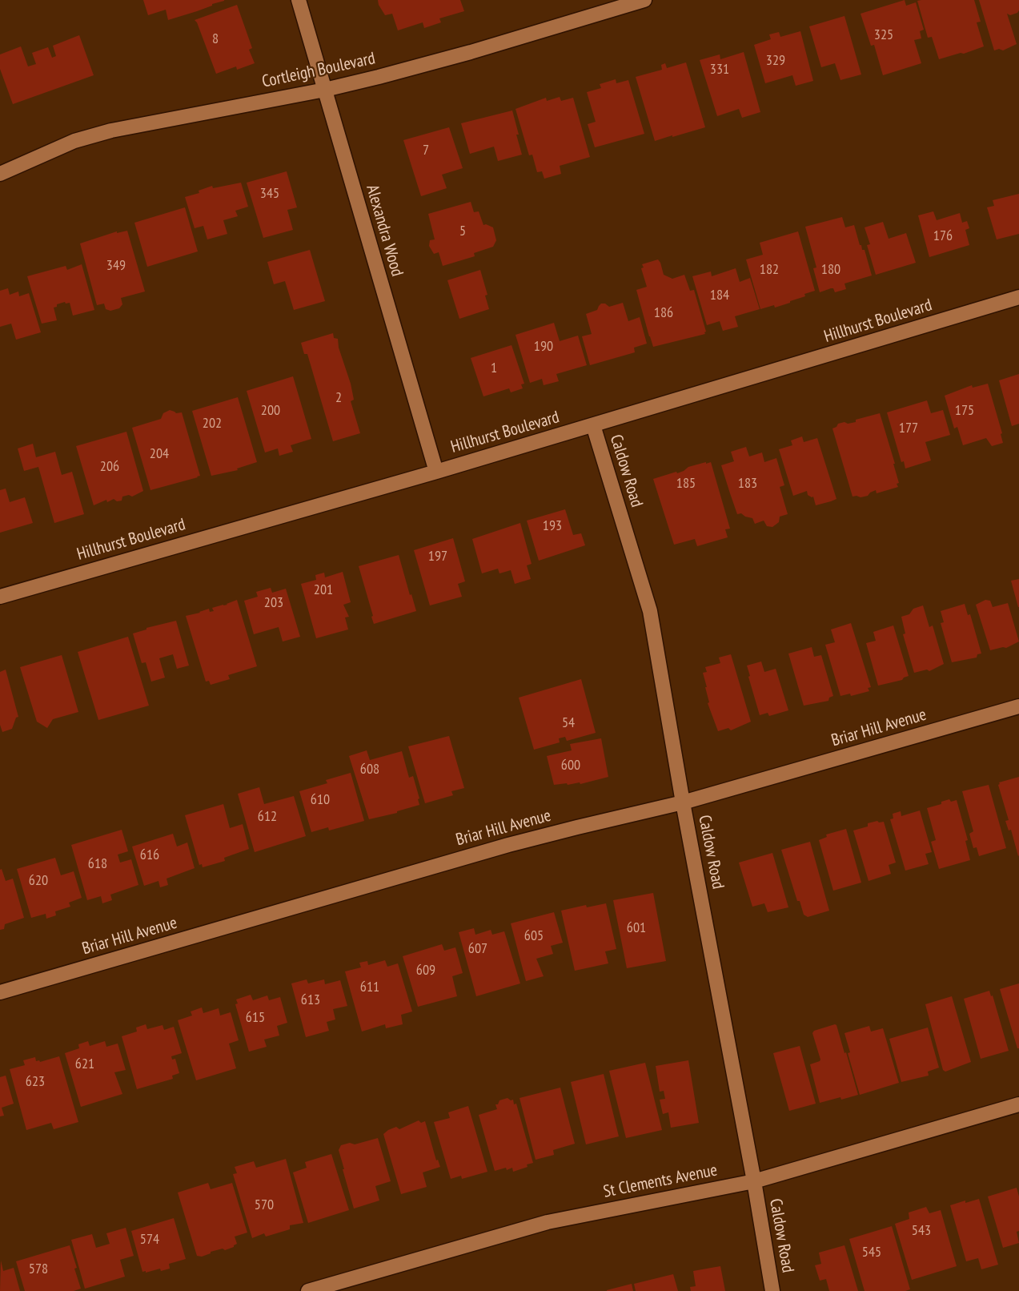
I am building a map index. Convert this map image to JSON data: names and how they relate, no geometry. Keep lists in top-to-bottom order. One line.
{"streets":{"street":["Cortleigh Boulevard","Alexandra Wood","Hillhurst Boulevard","Caldow Road","Briar Hill Avenue","St Clements Avenue"]},"crossings":[["Cortleigh Boulevard","Alexandra Wood"],["Alexandra Wood","Hillhurst Boulevard"],["Hillhurst Boulevard","Caldow Road"],["Caldow Road","Briar Hill Avenue"],["Caldow Road","St Clements Avenue"]],"house_numbers":["325","8","329","331","7","345","5","176","349","182","180","184","186","190","1","2","200","175","202","177","204","206","185","183","193","197","201","203","54","600","608","610","612","616","618","620","601","605","607","609","611","613","615","621","623","570","543","574","545","578"]}
